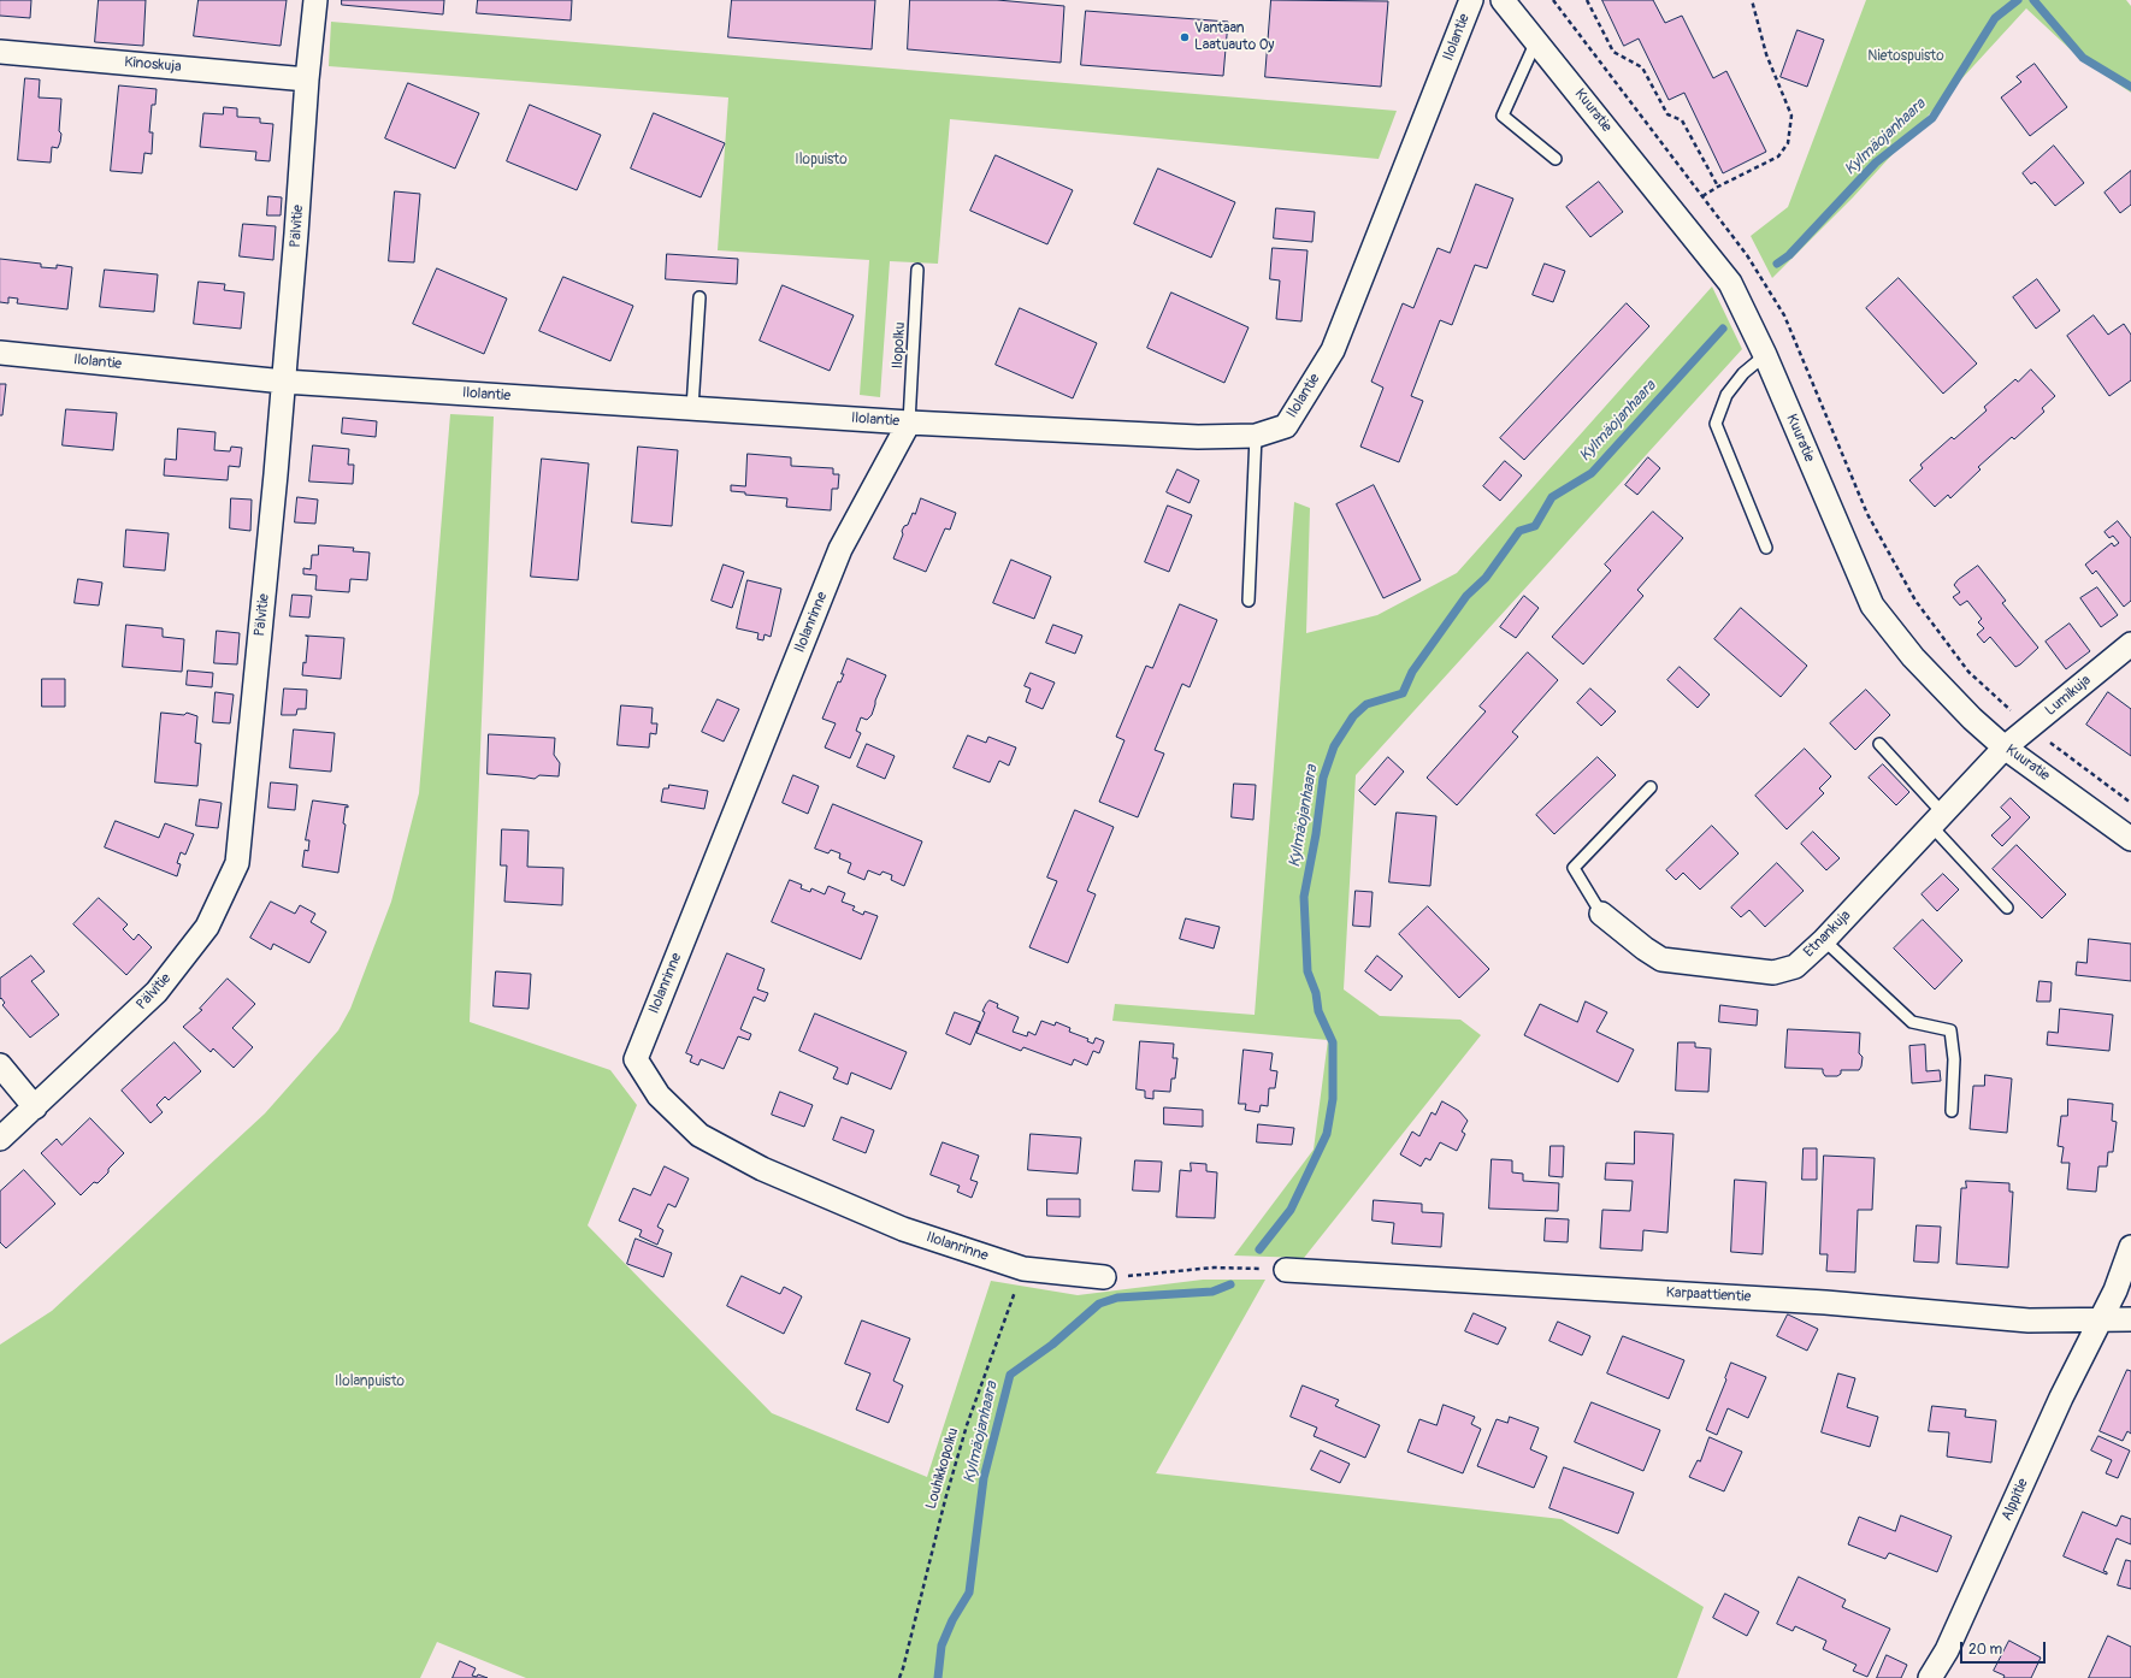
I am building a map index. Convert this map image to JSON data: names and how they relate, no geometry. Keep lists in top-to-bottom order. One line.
{"streets":{"street":["Ilolantie","Kinoskuja","Kuuratie","Pälvitie","Ilolanrinne","Lumikuja","Etnankuja","Karpaattientie","Alppitie"],"lane":["Ilopolku"],"path":["Louhikkopolku"]},"crossings":[["Ilolantie","Pälvitie"],["Ilolantie","Ilopolku"],["Ilolantie","Ilolanrinne"],["Kinoskuja","Pälvitie"],["Kuuratie","Lumikuja"],["Kuuratie","Etnankuja"],["Ilopolku","Ilolanrinne"],["Ilolanrinne","Louhikkopolku"],["Lumikuja","Etnankuja"],["Karpaattientie","Alppitie"]],"water":["Kylmäojanhaara"],"parks":["Nietospuisto","Ilopuisto","Ilolanpuisto"],"places":["Vantaan Laatuauto Oy"],"scale_bar":"20 m"}
